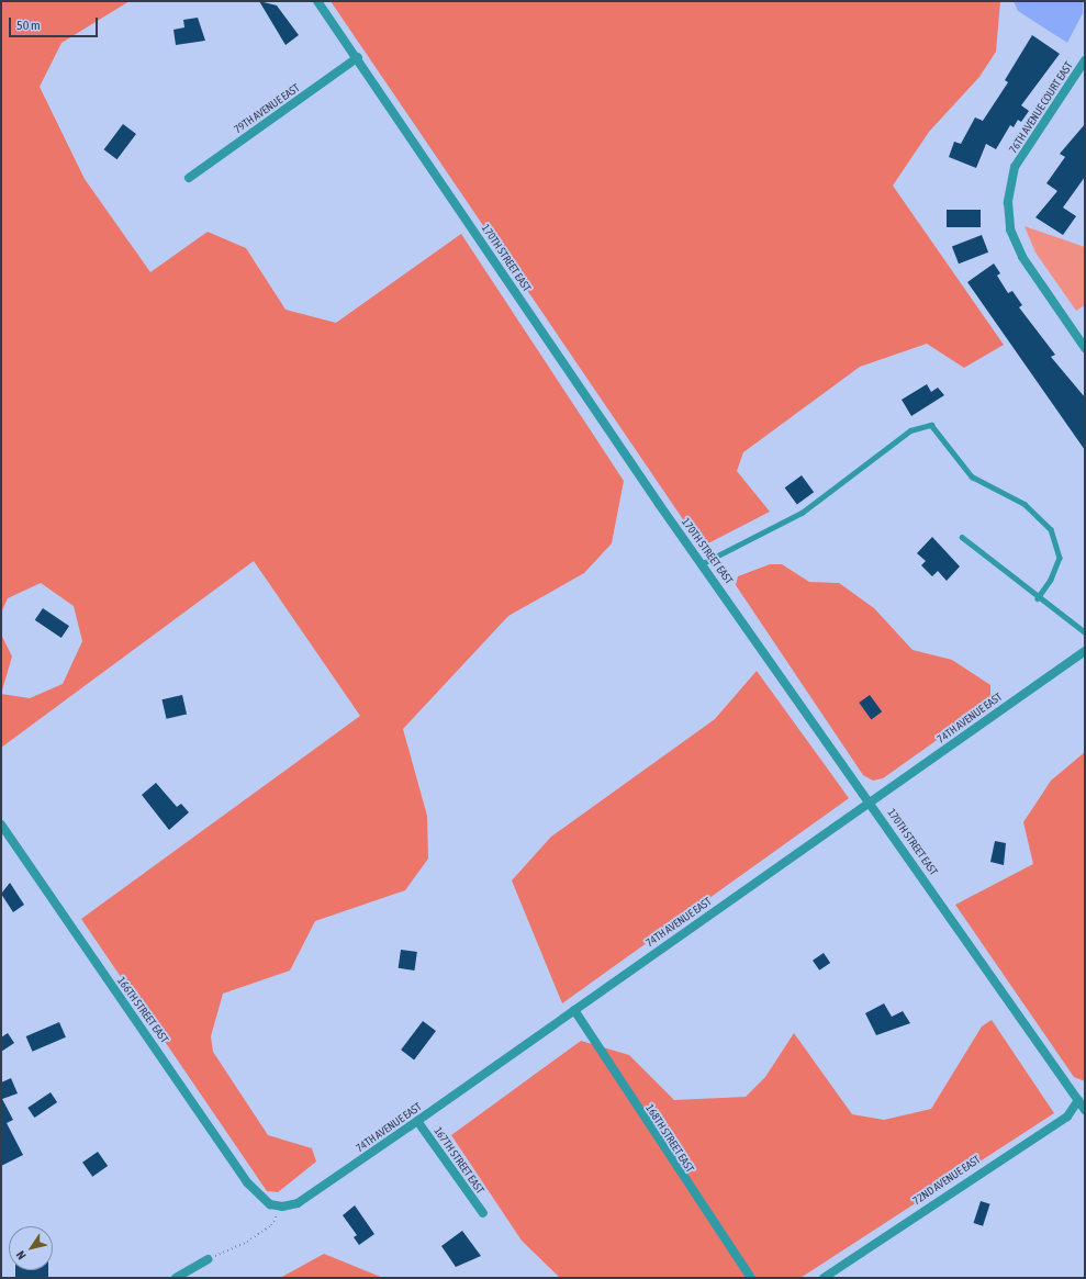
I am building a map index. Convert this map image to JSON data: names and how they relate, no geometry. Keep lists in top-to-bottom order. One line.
{"streets":{"street":["76TH AVENUE COURT EAST","79TH AVENUE EAST","170TH STREET EAST","74TH AVENUE EAST","166TH STREET EAST","168TH STREET EAST","167TH STREET EAST","72ND AVENUE EAST"]},"crossings":[["79TH AVENUE EAST","170TH STREET EAST"],["170TH STREET EAST","74TH AVENUE EAST"],["170TH STREET EAST","72ND AVENUE EAST"],["74TH AVENUE EAST","166TH STREET EAST"],["74TH AVENUE EAST","168TH STREET EAST"],["74TH AVENUE EAST","167TH STREET EAST"]],"scale_bar":"50 m","north":"bottom left"}
